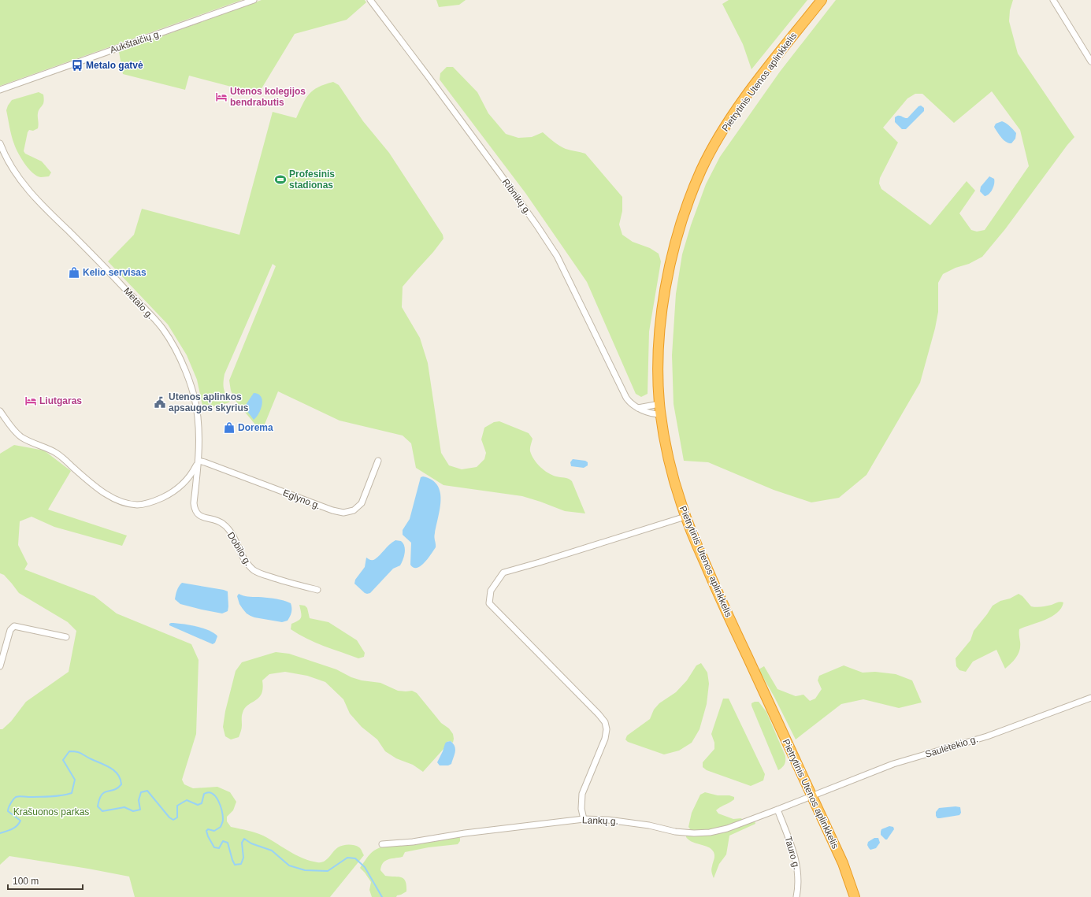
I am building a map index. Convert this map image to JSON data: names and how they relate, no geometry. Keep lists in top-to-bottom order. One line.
{"streets":{"highway":["Pietrytinis Utenos aplinkkelis"],"street":["Aukštaičių g.","Ribnikų g.","Metalo g.","Eglyno g.","Dobilo g.","Saulėtekio g.","Lankų g.","Tauro g."]},"crossings":[["Pietrytinis Utenos aplinkkelis","Ribnikų g."],["Pietrytinis Utenos aplinkkelis","Saulėtekio g."],["Pietrytinis Utenos aplinkkelis","Lankų g."],["Metalo g.","Eglyno g."],["Metalo g.","Dobilo g."],["Eglyno g.","Dobilo g."],["Saulėtekio g.","Lankų g."],["Lankų g.","Tauro g."]],"parks":["Krašuonos parkas"],"places":{"bus stop":["Metalo gatvė"],"hotel":["Utenos kolegijos bendrabutis","Liutgaras"],"sports":["Profesinis stadionas"],"shop":["Kelio servisas","Dorema"],"public building":["Utenos aplinkos apsaugos skyrius"]},"scale_bar":"100 m"}
